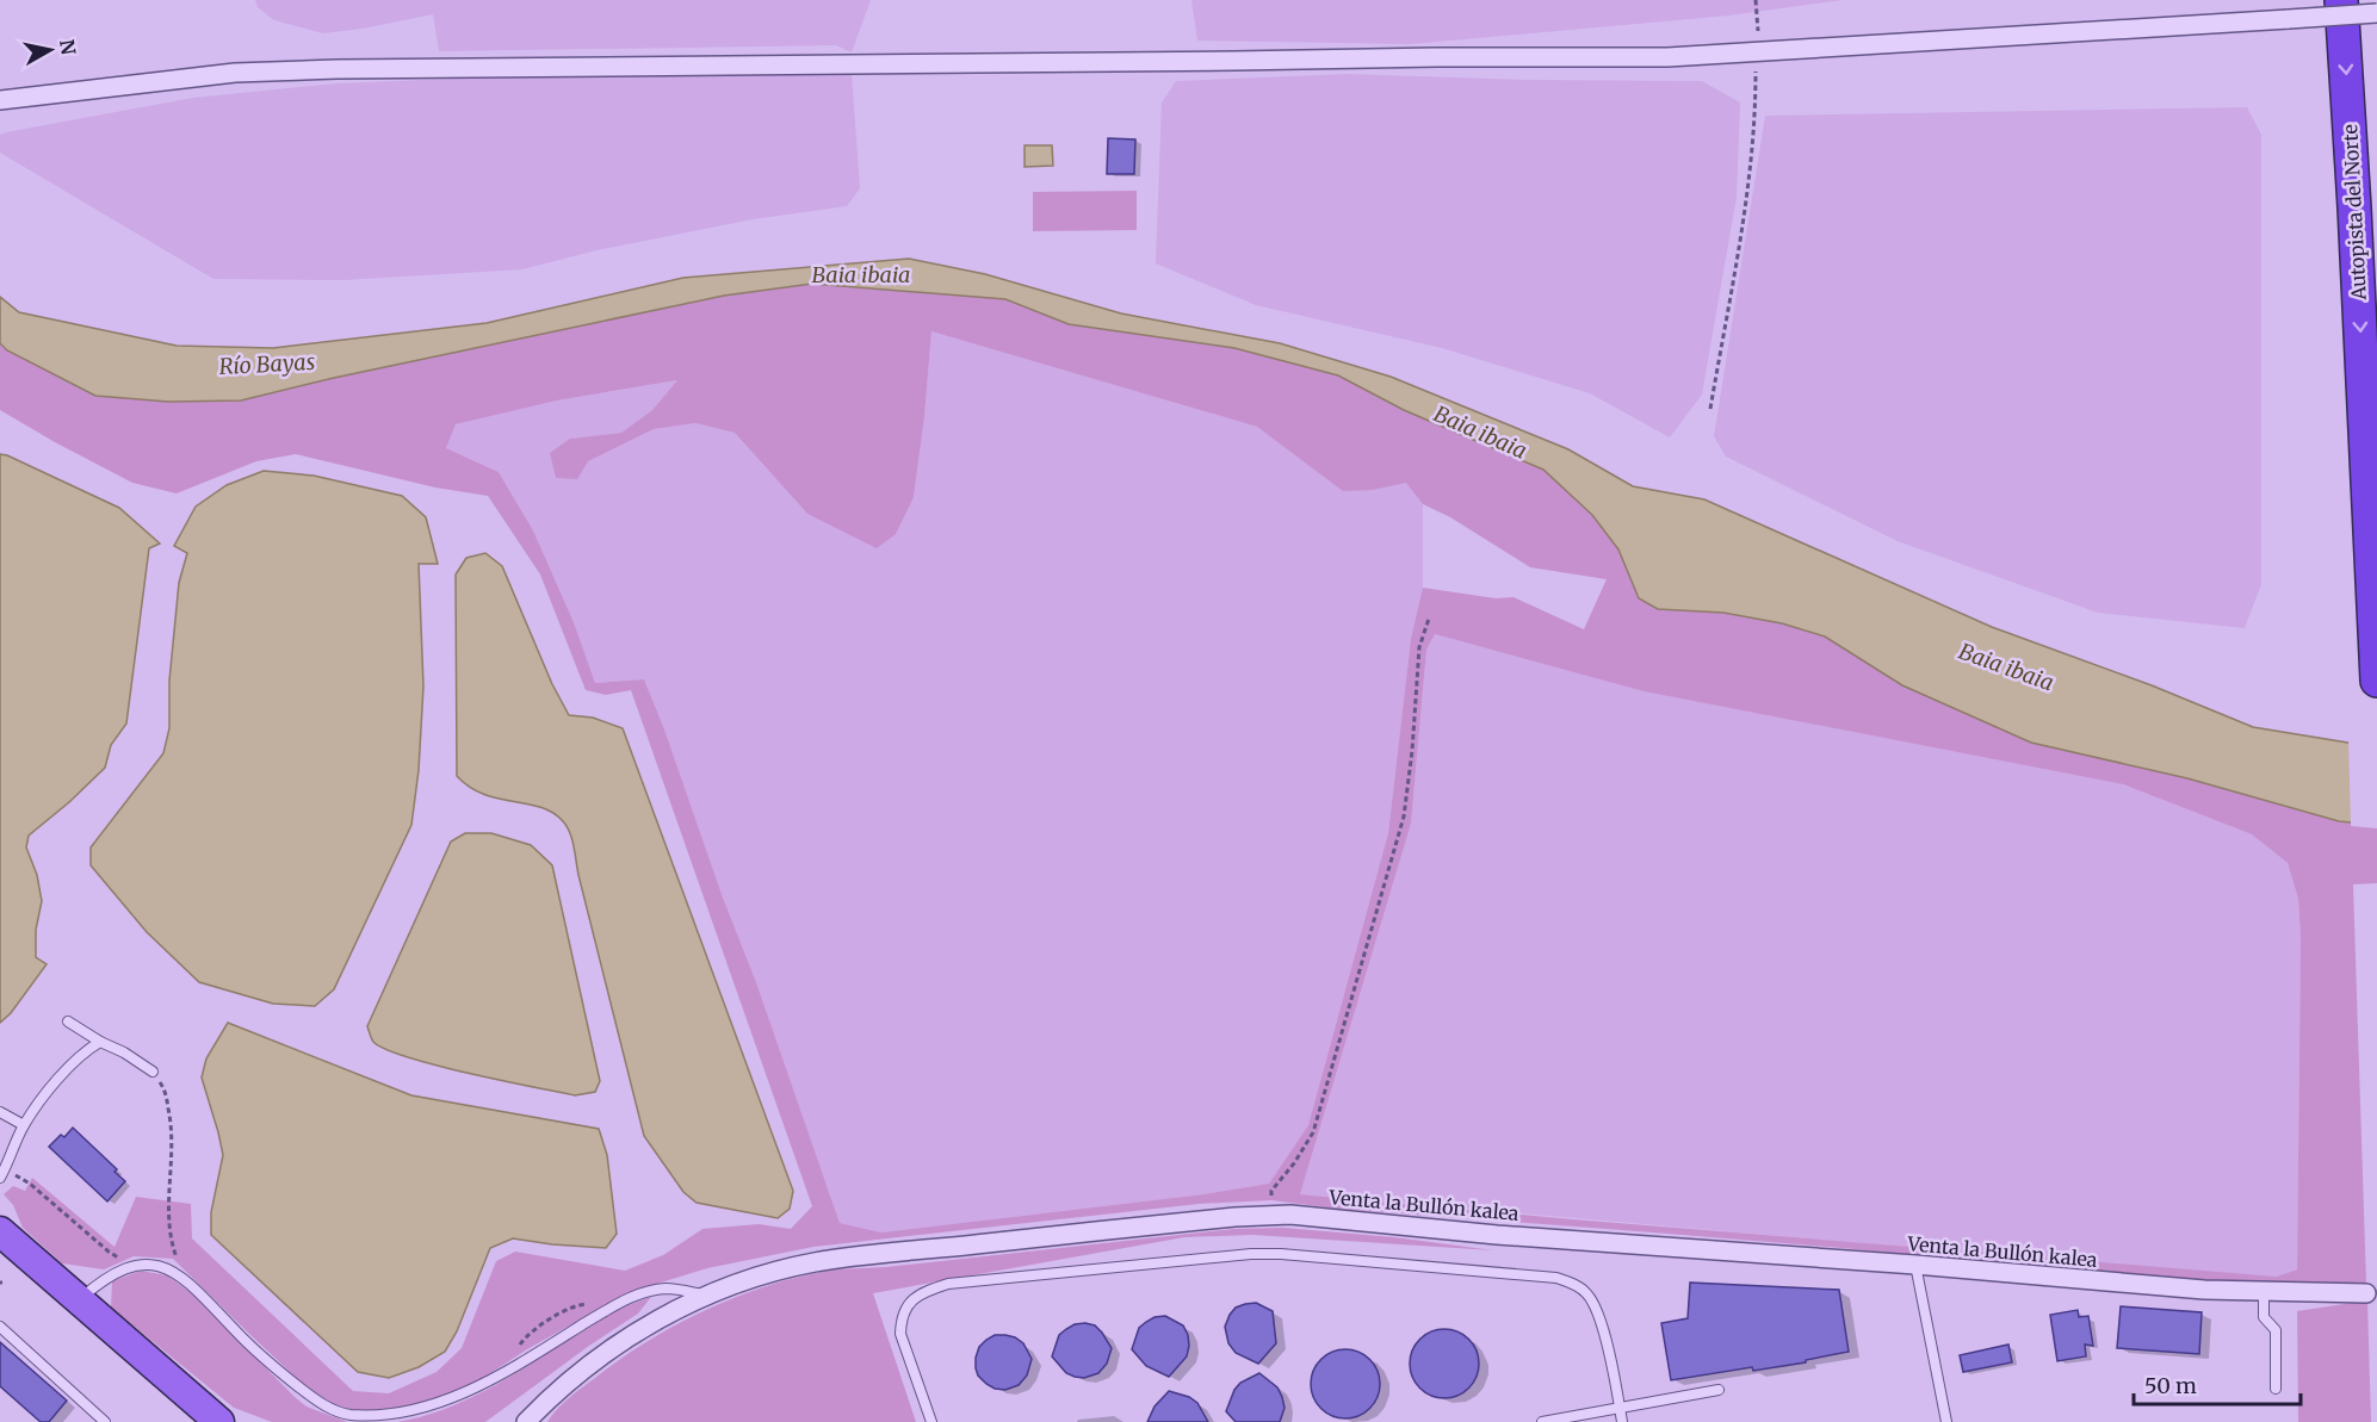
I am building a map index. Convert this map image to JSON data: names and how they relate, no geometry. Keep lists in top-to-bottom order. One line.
{"streets":{"highway":["Autopista del Norte"],"street":["Venta la Bullón kalea"]},"one_way":["Autopista del Norte"],"water":["Baia ibaia","Río Bayas"],"scale_bar":"50 m","north":"right"}
